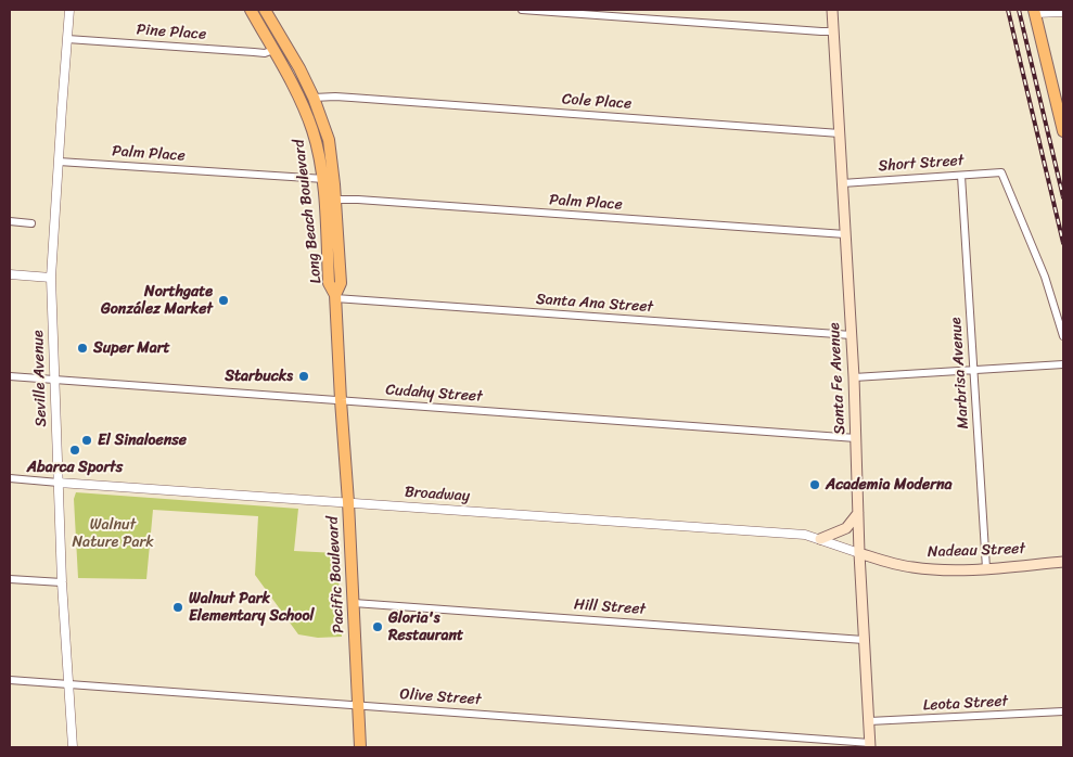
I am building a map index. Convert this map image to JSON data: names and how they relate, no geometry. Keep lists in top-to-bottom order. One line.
{"streets":{"main road":["Long Beach Boulevard","Santa Fe Avenue","Nadeau Street","Pacific Boulevard"],"street":["Pine Place","Cole Place","Palm Place","Short Street","Santa Ana Street","Marbrisa Avenue","Seville Avenue","Cudahy Street","Broadway","Hill Street","Olive Street","Leota Street"]},"crossings":[["Pine Place","Long Beach Boulevard"],["Pine Place","Seville Avenue"],["Cole Place","Long Beach Boulevard"],["Cole Place","Santa Fe Avenue"],["Palm Place","Long Beach Boulevard"],["Palm Place","Seville Avenue"],["Palm Place","Santa Fe Avenue"],["Short Street","Marbrisa Avenue"],["Short Street","Santa Fe Avenue"],["Long Beach Boulevard","Santa Ana Street"],["Long Beach Boulevard","Cudahy Street"],["Long Beach Boulevard","Pacific Boulevard"],["Santa Ana Street","Santa Fe Avenue"],["Marbrisa Avenue","Nadeau Street"],["Seville Avenue","Cudahy Street"],["Seville Avenue","Broadway"],["Seville Avenue","Olive Street"],["Santa Fe Avenue","Cudahy Street"],["Santa Fe Avenue","Broadway"],["Santa Fe Avenue","Nadeau Street"],["Santa Fe Avenue","Hill Street"],["Santa Fe Avenue","Olive Street"],["Santa Fe Avenue","Leota Street"],["Cudahy Street","Pacific Boulevard"],["Broadway","Nadeau Street"],["Broadway","Pacific Boulevard"],["Pacific Boulevard","Hill Street"],["Pacific Boulevard","Olive Street"]],"parks":["Walnut Nature Park"],"places":["Northgate González Market","Super Mart","Starbucks","El Sinaloense","Abarca Sports","Academia Moderna","Walnut Park Elementary School","Gloria's Restaurant"]}
